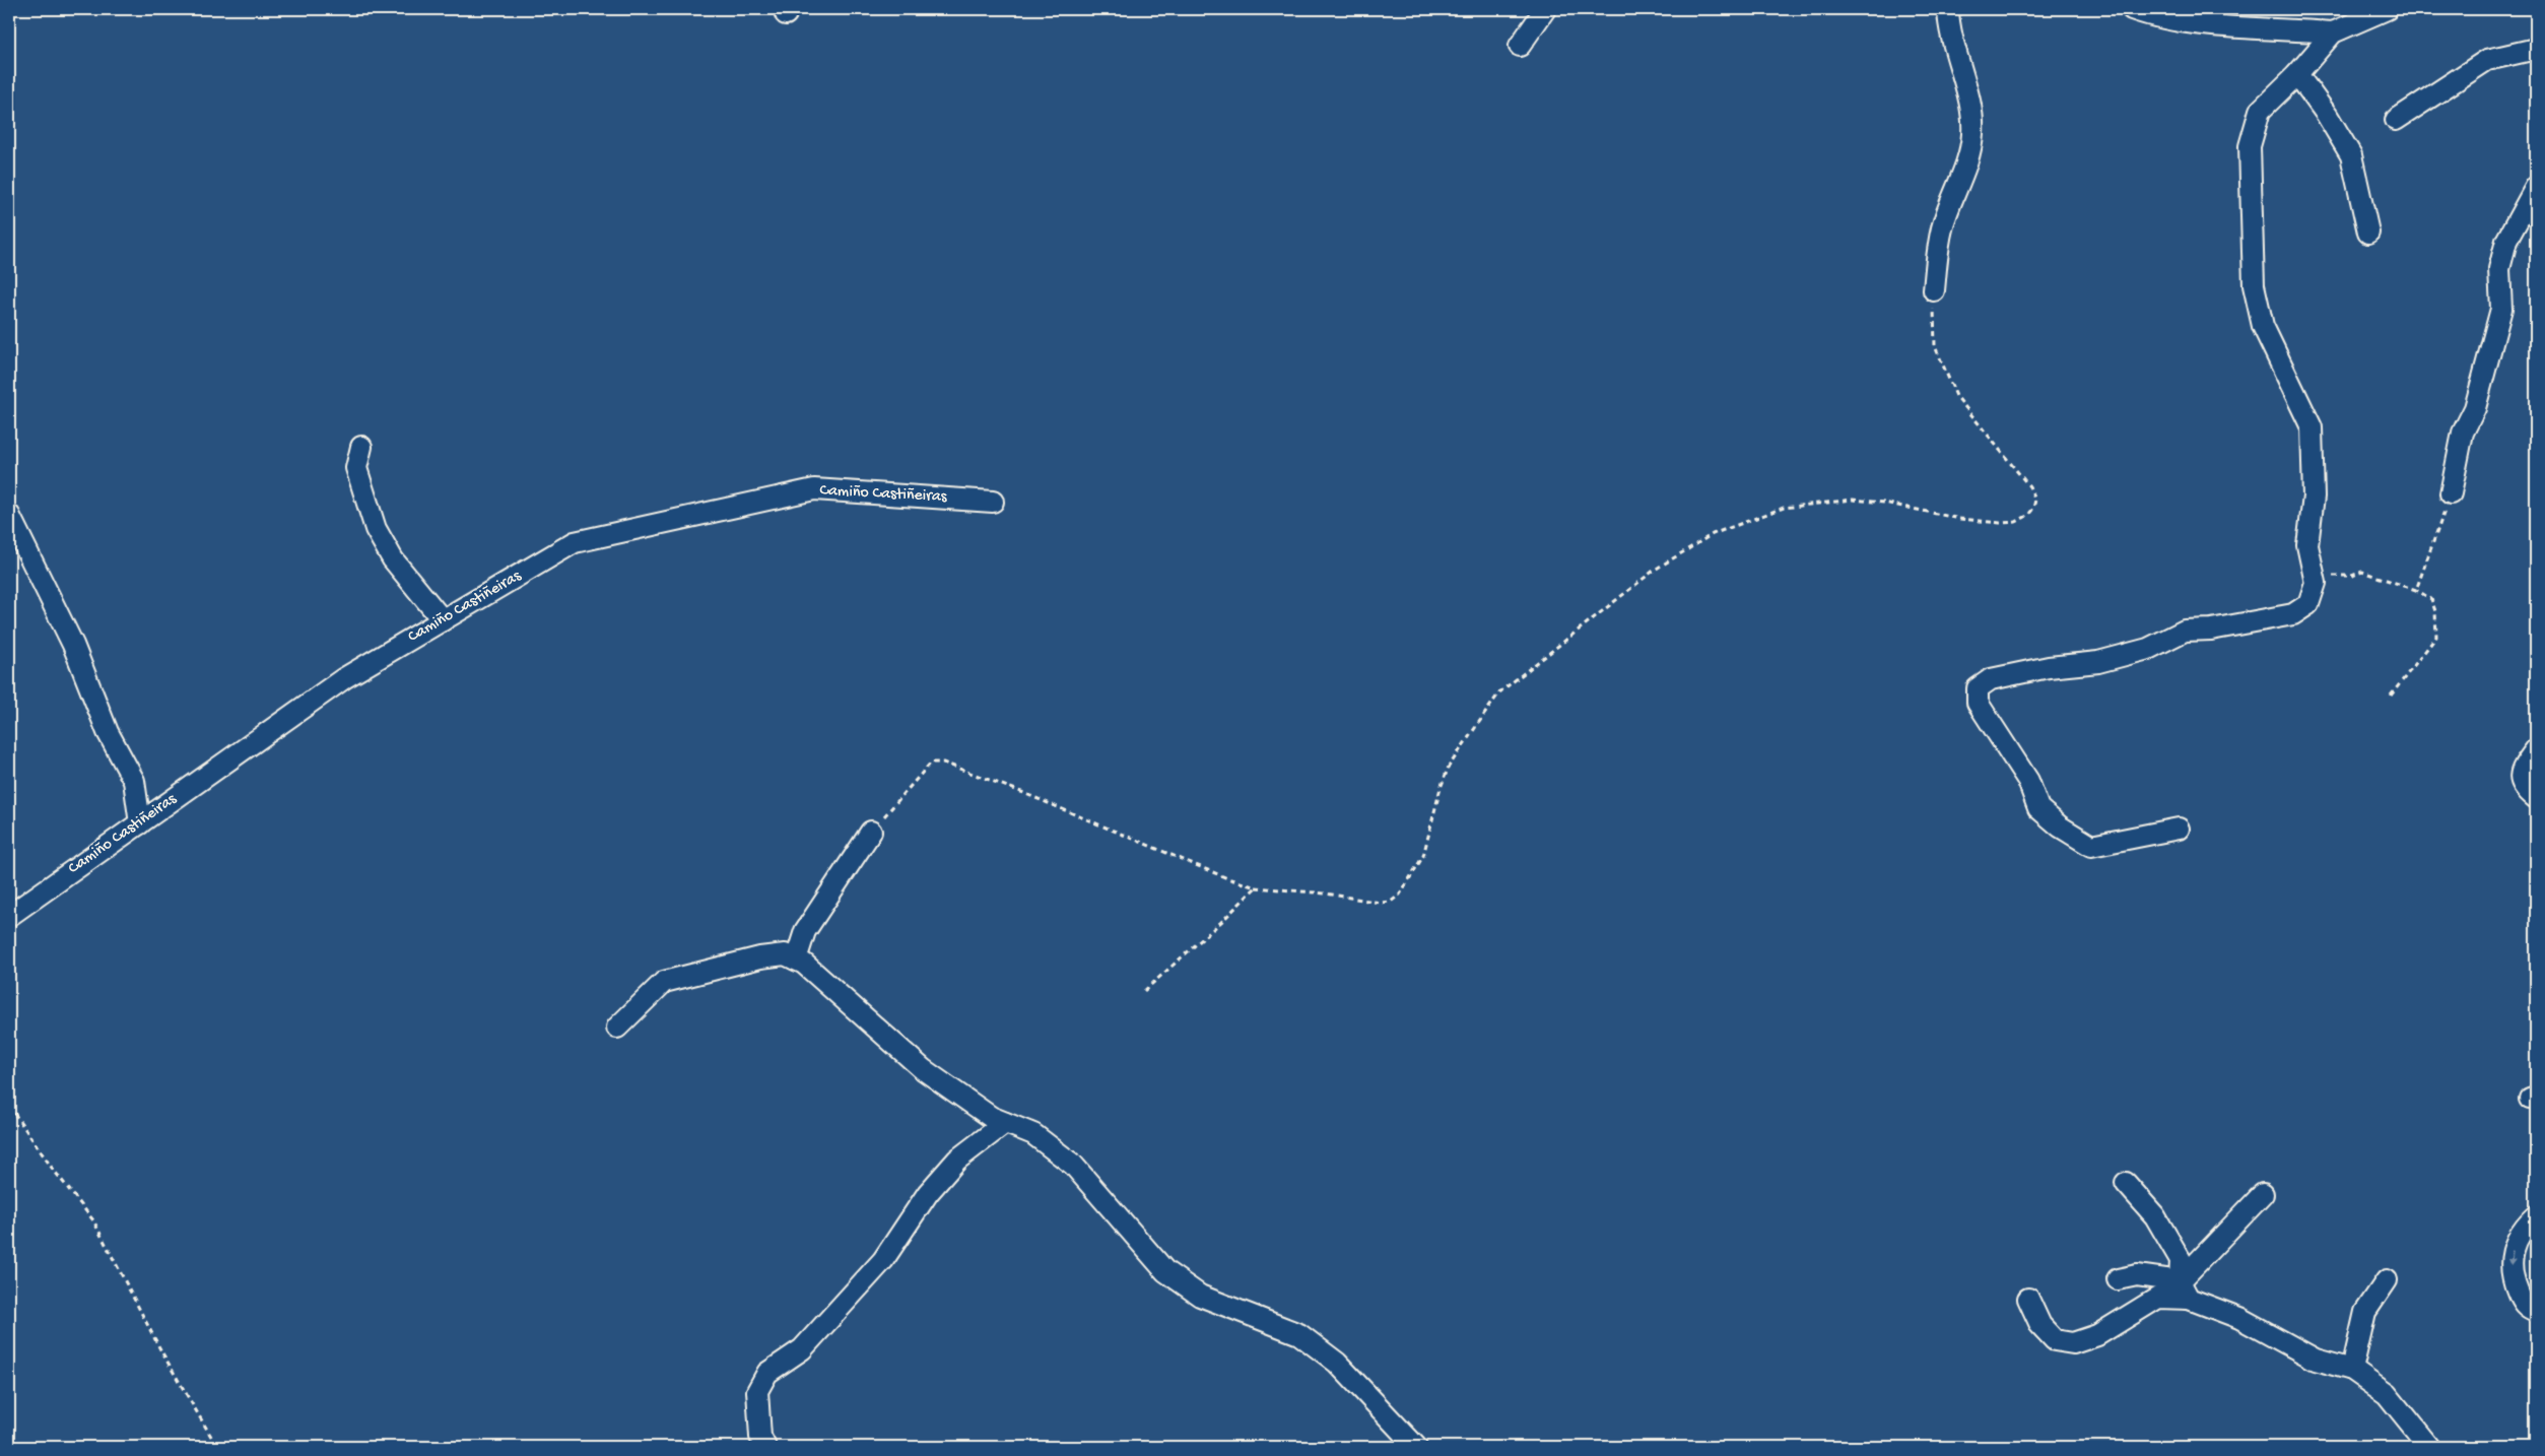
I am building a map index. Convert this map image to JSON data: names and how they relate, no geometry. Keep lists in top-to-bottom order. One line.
{"streets":{"street":["Camiño Castiñeiras"]}}
